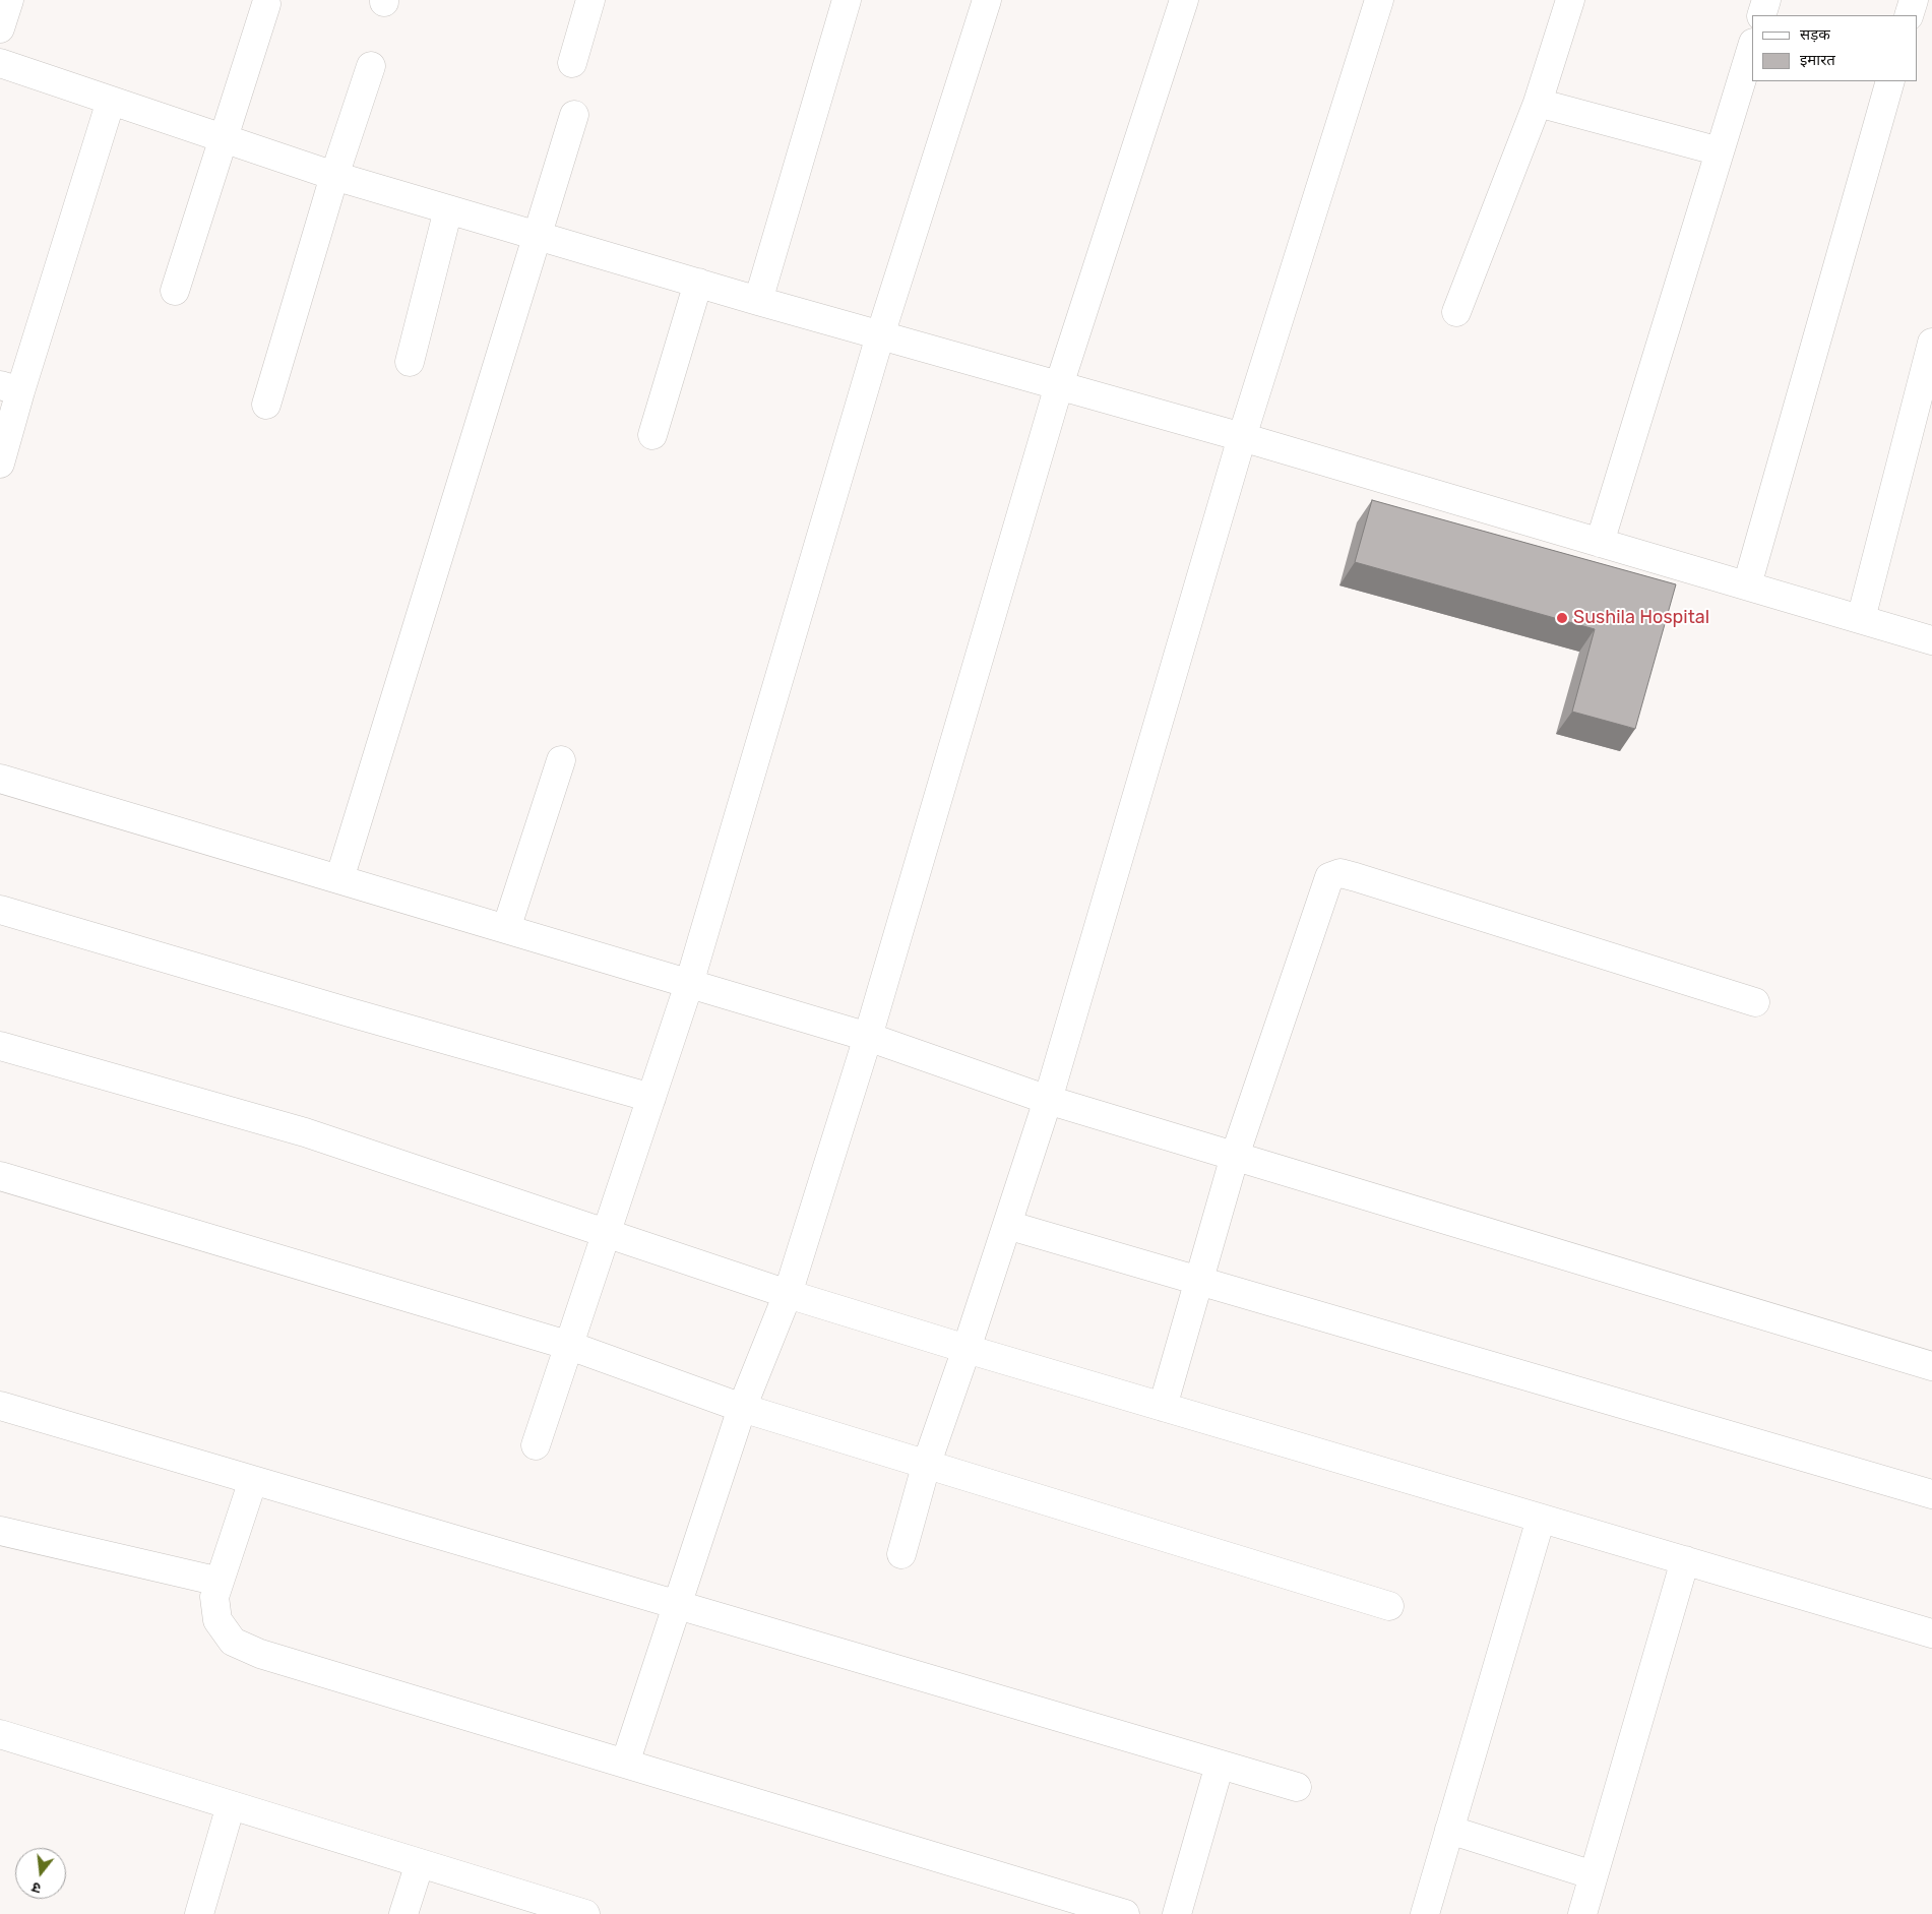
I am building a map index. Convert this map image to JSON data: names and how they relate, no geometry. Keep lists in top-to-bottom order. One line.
{"places":["Sushila Hospital"],"legend":["सड़क","इमारत"],"north":"bottom"}
